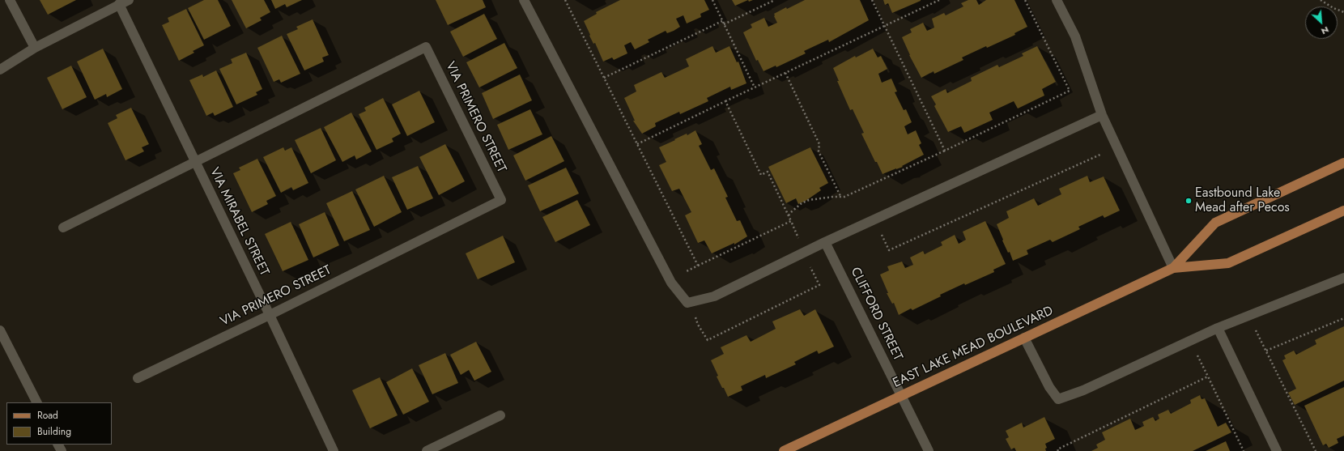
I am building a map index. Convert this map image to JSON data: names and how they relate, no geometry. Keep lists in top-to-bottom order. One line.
{"streets":{"main road":["EAST LAKE MEAD BOULEVARD"],"street":["VIA PRIMERO STREET","VIA MIRABEL STREET","CLIFFORD STREET"]},"crossings":[["VIA PRIMERO STREET","VIA MIRABEL STREET"],["CLIFFORD STREET","EAST LAKE MEAD BOULEVARD"]],"places":["Eastbound Lake Mead after Pecos"],"legend":["Road","Building"],"north":"bottom right"}
